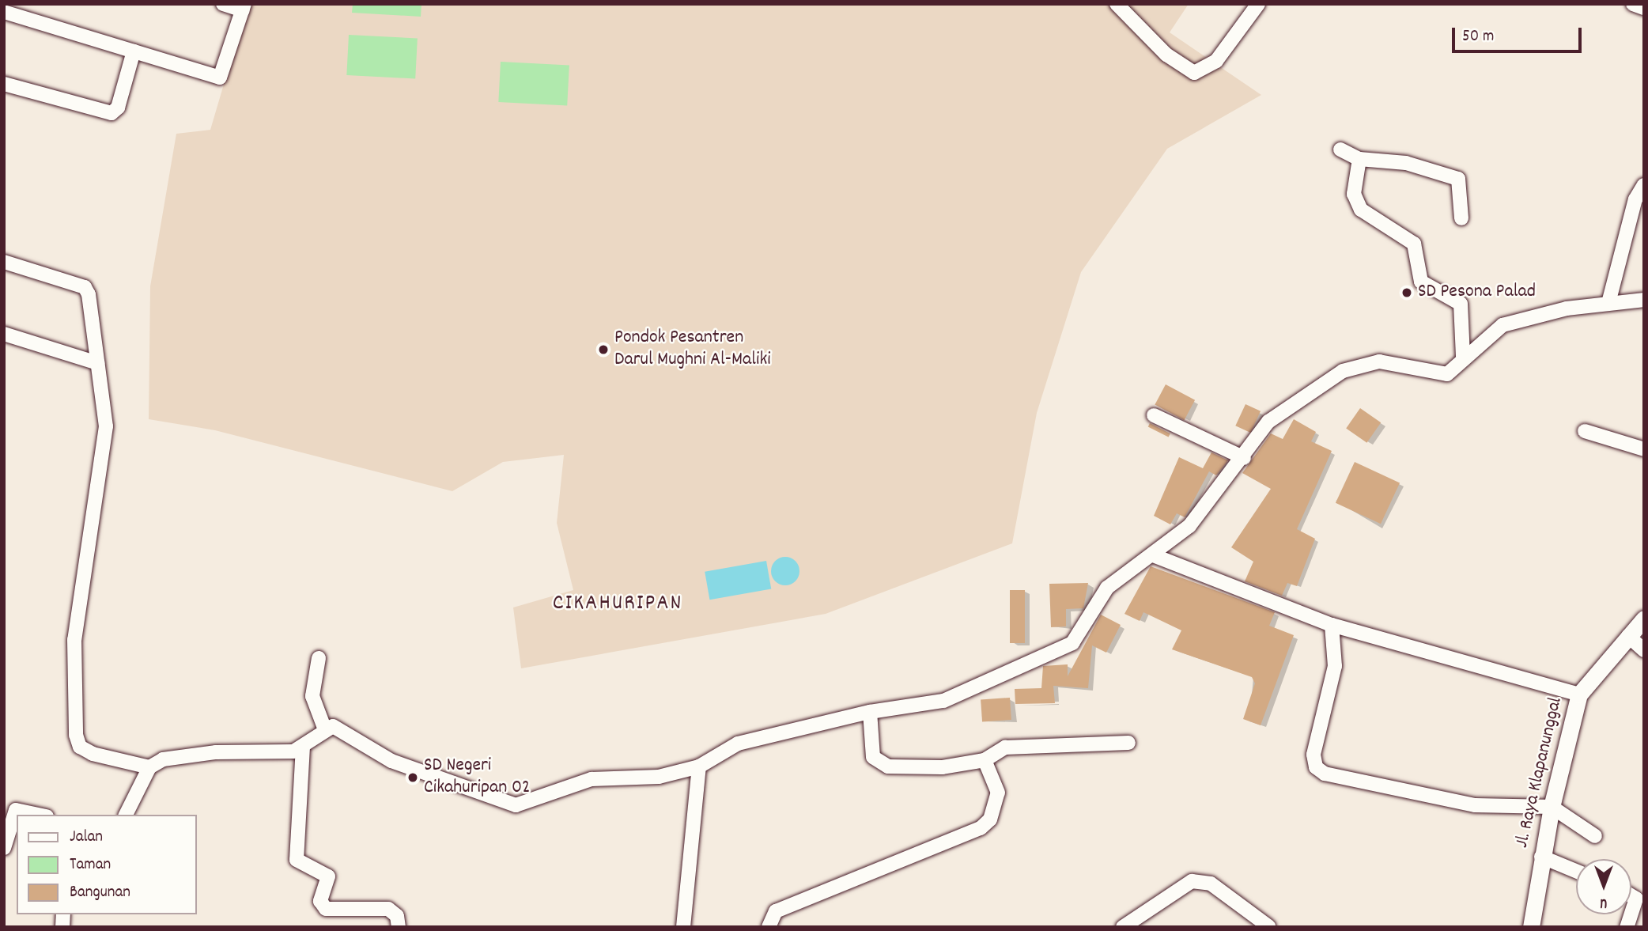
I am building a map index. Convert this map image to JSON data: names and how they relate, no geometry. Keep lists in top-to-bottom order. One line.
{"streets":{"street":["Jl. Raya Klapanunggal"]},"districts":["CIKAHURIPAN"],"places":["SD Pesona Palad","Pondok Pesantren Darul Mughni Al-Maliki","SD Negeri Cikahuripan 02"],"legend":["Jalan","Taman","Bangunan"],"scale_bar":"50 m","north":"bottom"}
